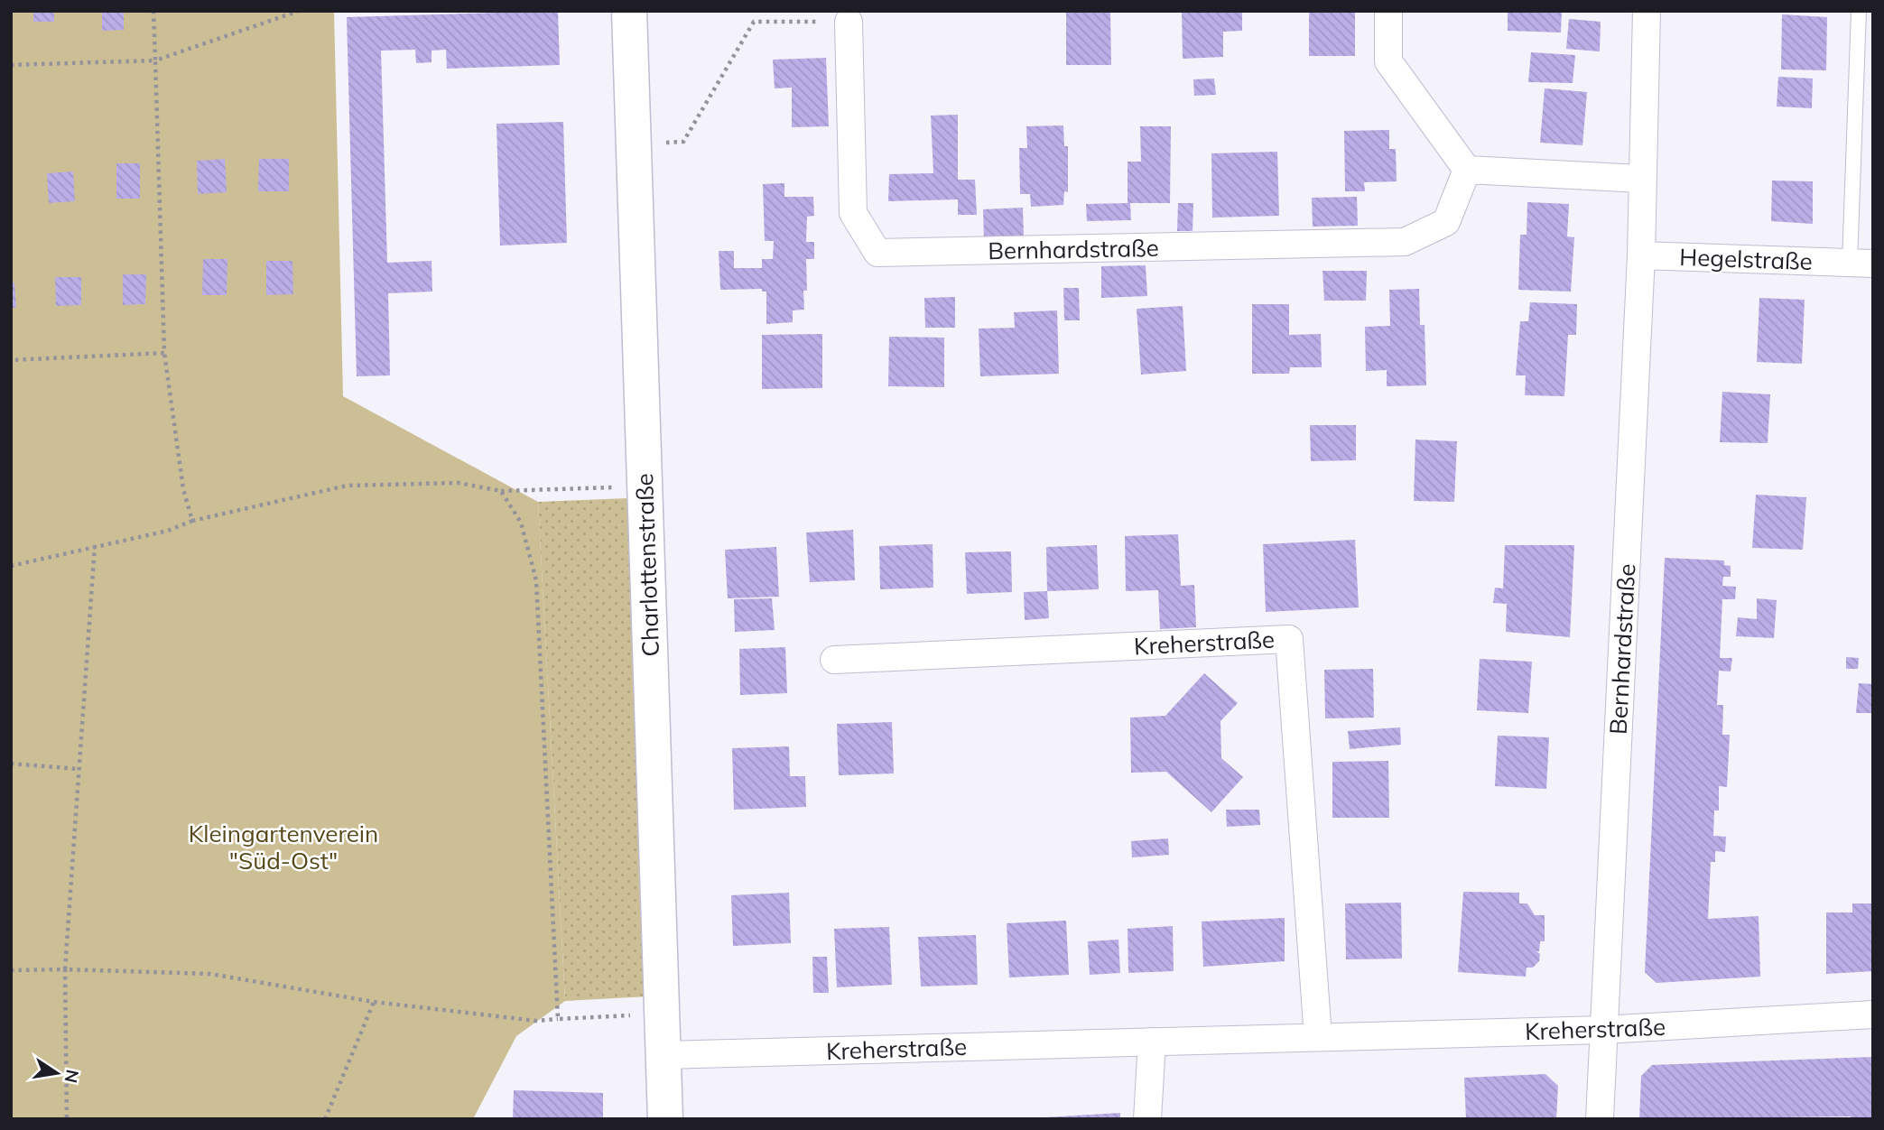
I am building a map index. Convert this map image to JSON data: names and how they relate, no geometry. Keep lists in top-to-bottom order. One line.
{"streets":{"street":["Bernhardstraße","Hegelstraße","Charlottenstraße","Kreherstraße"]},"crossings":[["Bernhardstraße","Hegelstraße"],["Bernhardstraße","Kreherstraße"],["Charlottenstraße","Kreherstraße"]],"parks":["Kleingartenverein \"Süd-Ost\""],"north":"right"}
